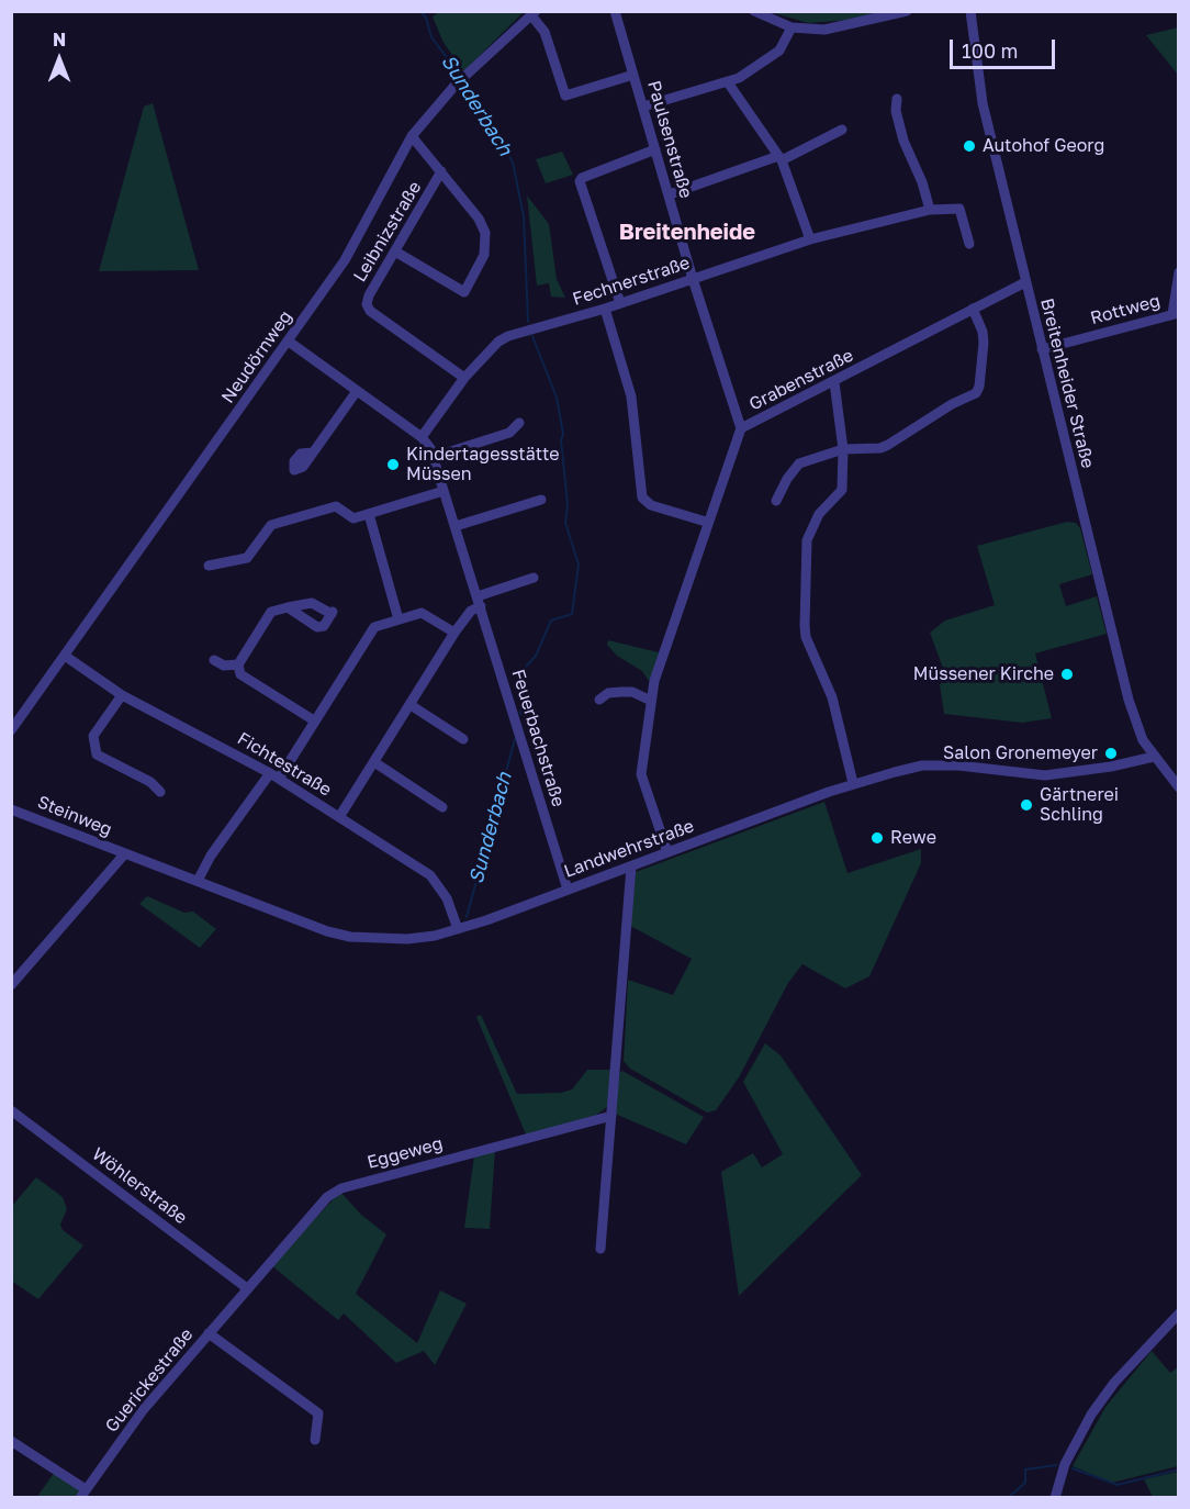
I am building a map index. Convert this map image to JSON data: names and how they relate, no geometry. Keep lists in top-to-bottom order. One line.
{"streets":{"street":["Paulsenstraße","Leibnizstraße","Fechnerstraße","Rottweg","Neudörnweg","Grabenstraße","Breitenheider Straße","Feuerbachstraße","Fichtestraße","Steinweg","Landwehrstraße","Eggeweg","Wöhlerstraße","Guerickestraße"]},"crossings":[["Paulsenstraße","Fechnerstraße"],["Paulsenstraße","Grabenstraße"],["Leibnizstraße","Fechnerstraße"],["Fechnerstraße","Feuerbachstraße"],["Rottweg","Breitenheider Straße"],["Neudörnweg","Feuerbachstraße"],["Neudörnweg","Fichtestraße"],["Grabenstraße","Breitenheider Straße"],["Grabenstraße","Landwehrstraße"],["Breitenheider Straße","Landwehrstraße"],["Feuerbachstraße","Landwehrstraße"],["Fichtestraße","Landwehrstraße"],["Steinweg","Landwehrstraße"],["Eggeweg","Wöhlerstraße"],["Eggeweg","Guerickestraße"],["Wöhlerstraße","Guerickestraße"]],"districts":["Breitenheide"],"water":["Sunderbach"],"places":["Autohof Georg","Kindertagesstätte Müssen","Müssener Kirche","Salon Gronemeyer","Gärtnerei Schling","Rewe"],"scale_bar":"100 m","north":"top"}
